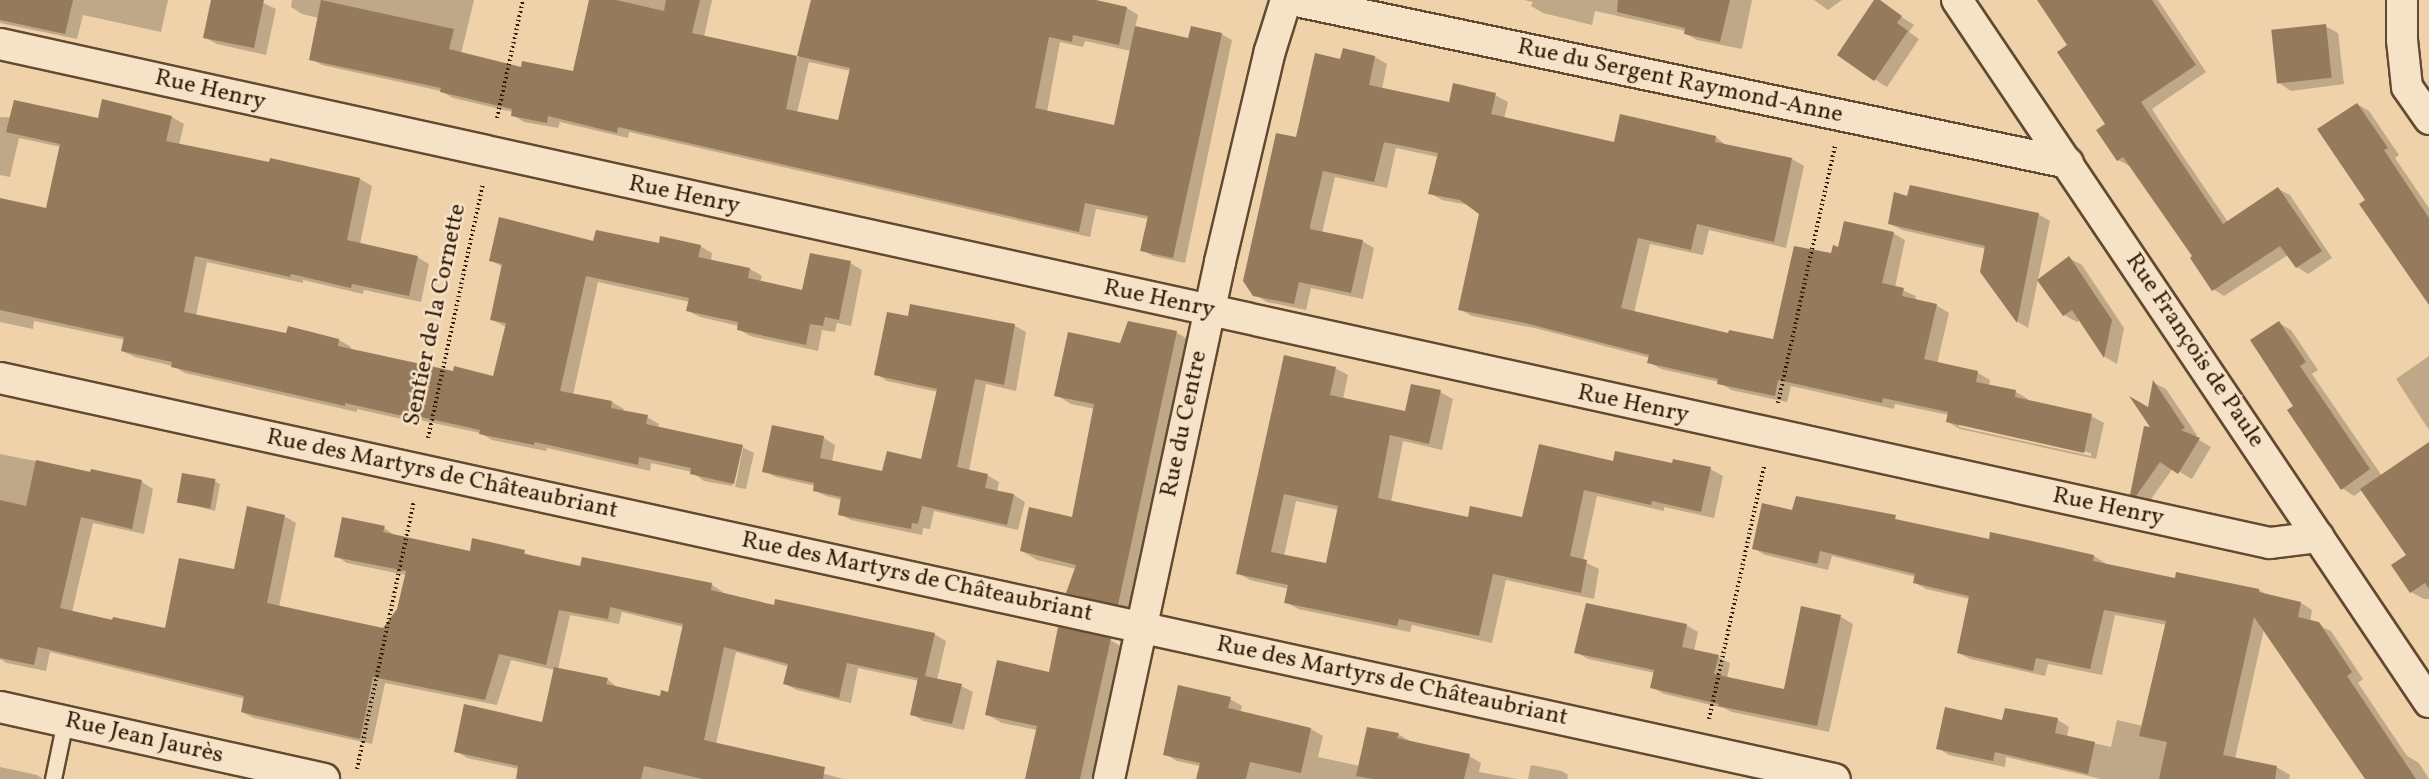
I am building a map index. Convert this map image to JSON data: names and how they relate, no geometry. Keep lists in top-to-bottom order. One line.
{"streets":{"street":["Rue du Sergent Raymond-Anne","Rue Henry","Rue François de Paule","Rue du Centre","Rue des Martyrs de Châteaubriant","Rue Jean Jaurès"],"path":["Sentier de la Cornette"]},"crossings":[["Rue du Sergent Raymond-Anne","Rue François de Paule"],["Rue Henry","Sentier de la Cornette"],["Rue Henry","Rue François de Paule"],["Rue Henry","Rue du Centre"],["Sentier de la Cornette","Rue des Martyrs de Châteaubriant"],["Rue du Centre","Rue des Martyrs de Châteaubriant"]]}
